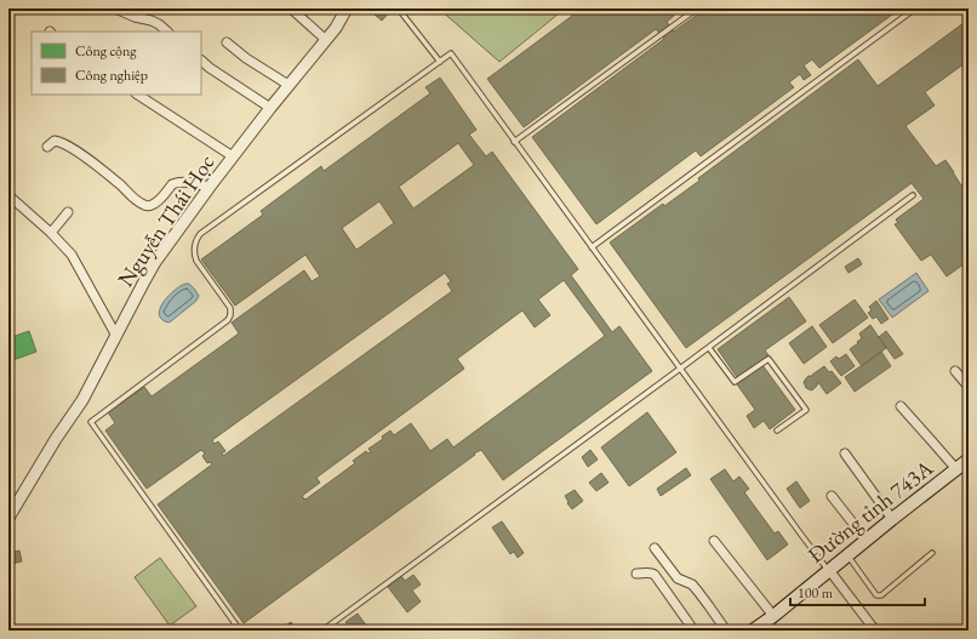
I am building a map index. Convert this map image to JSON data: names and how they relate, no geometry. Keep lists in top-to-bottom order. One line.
{"streets":{"main road":["Đường tỉnh 743A"],"street":["Nguyễn Thái Học"]},"legend":["Công cộng","Công nghiệp"],"scale_bar":"100 m"}
